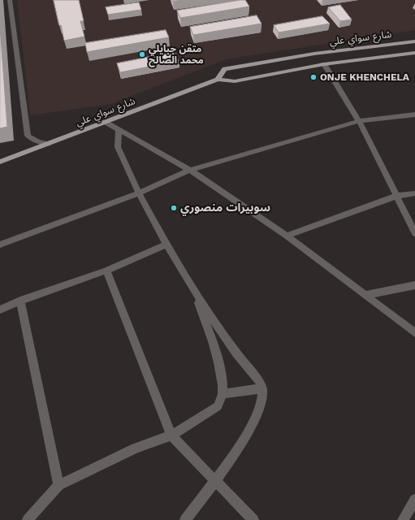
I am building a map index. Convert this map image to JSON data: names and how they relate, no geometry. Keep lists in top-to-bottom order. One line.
{"streets":{"main road":["شارع سواي علي"]},"places":["متقن جبايلي محمد الصالح","ONJE KHENCHELA","سوبيرات منصوري"]}
